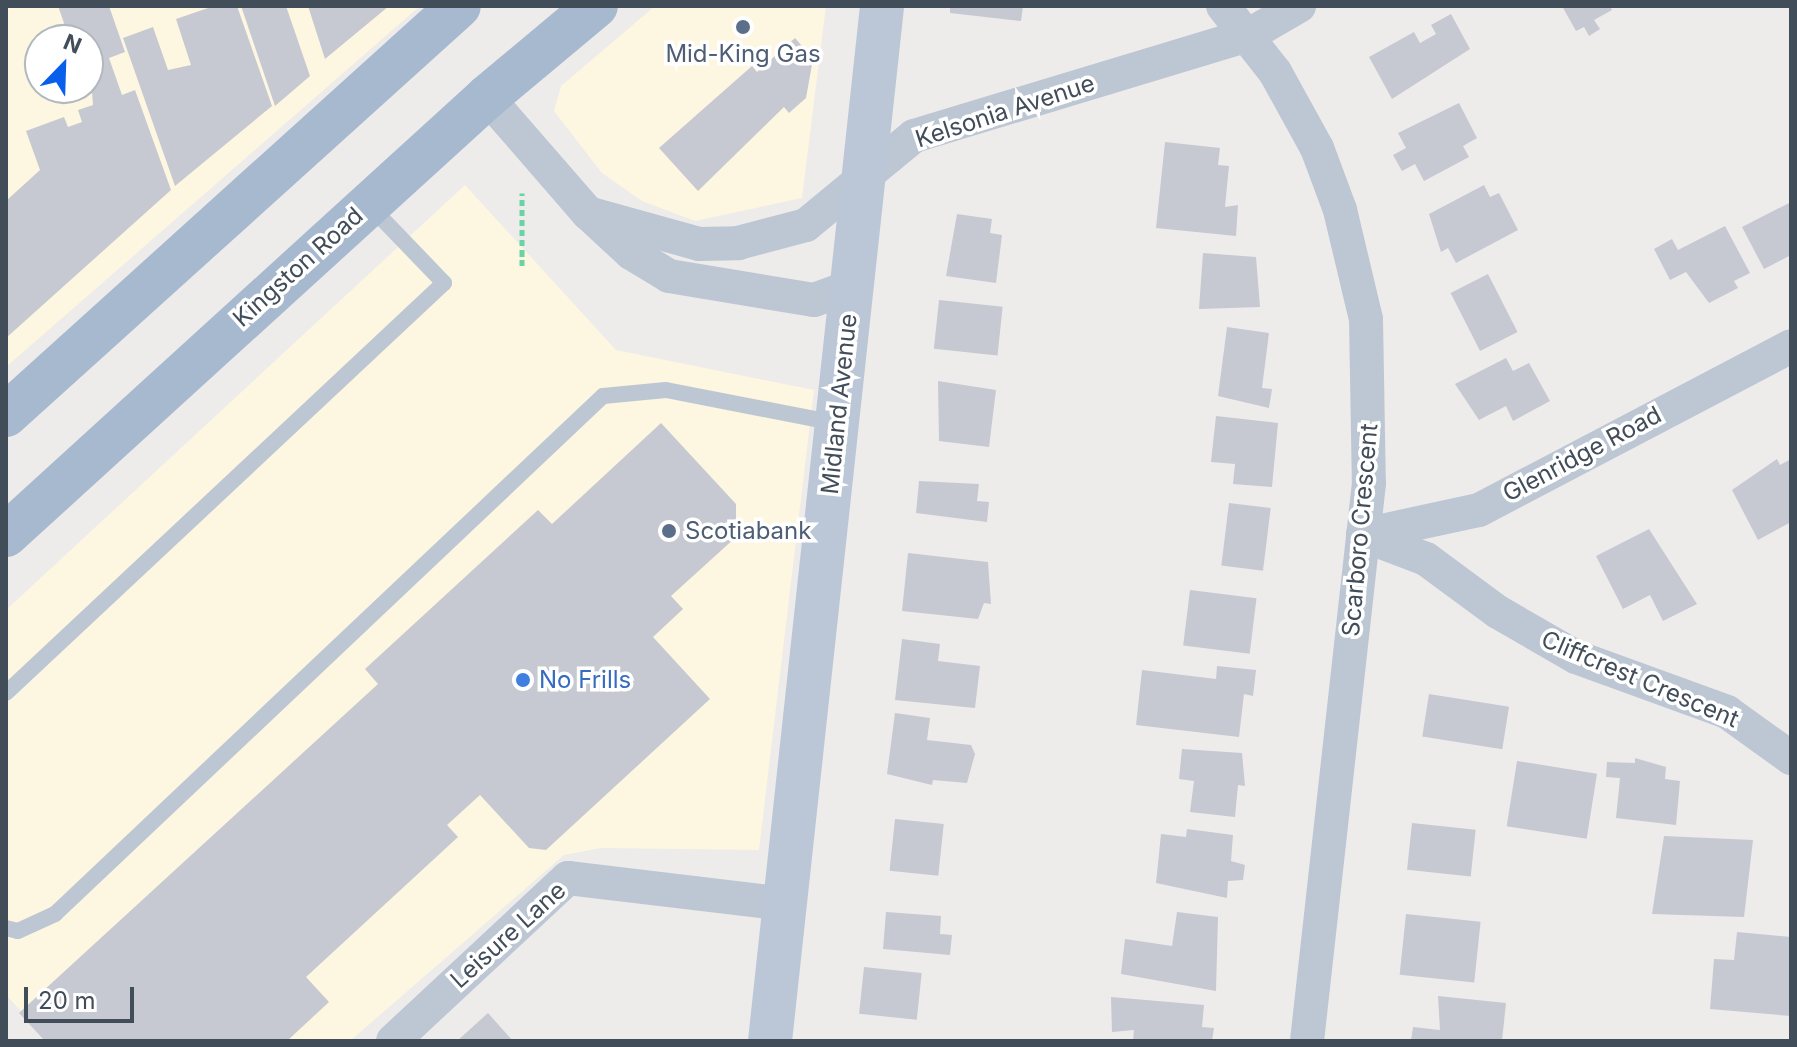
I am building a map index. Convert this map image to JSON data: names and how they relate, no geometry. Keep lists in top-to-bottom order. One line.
{"streets":{"main road":["Kingston Road"],"street":["Kelsonia Avenue","Midland Avenue","Glenridge Road","Scarboro Crescent","Cliffcrest Crescent","Leisure Lane"]},"crossings":[["Kelsonia Avenue","Midland Avenue"],["Kelsonia Avenue","Scarboro Crescent"],["Midland Avenue","Leisure Lane"],["Glenridge Road","Scarboro Crescent"],["Glenridge Road","Cliffcrest Crescent"],["Scarboro Crescent","Cliffcrest Crescent"]],"places":["Mid-King Gas","Scotiabank","No Frills"],"scale_bar":"20 m","north":"top right"}
